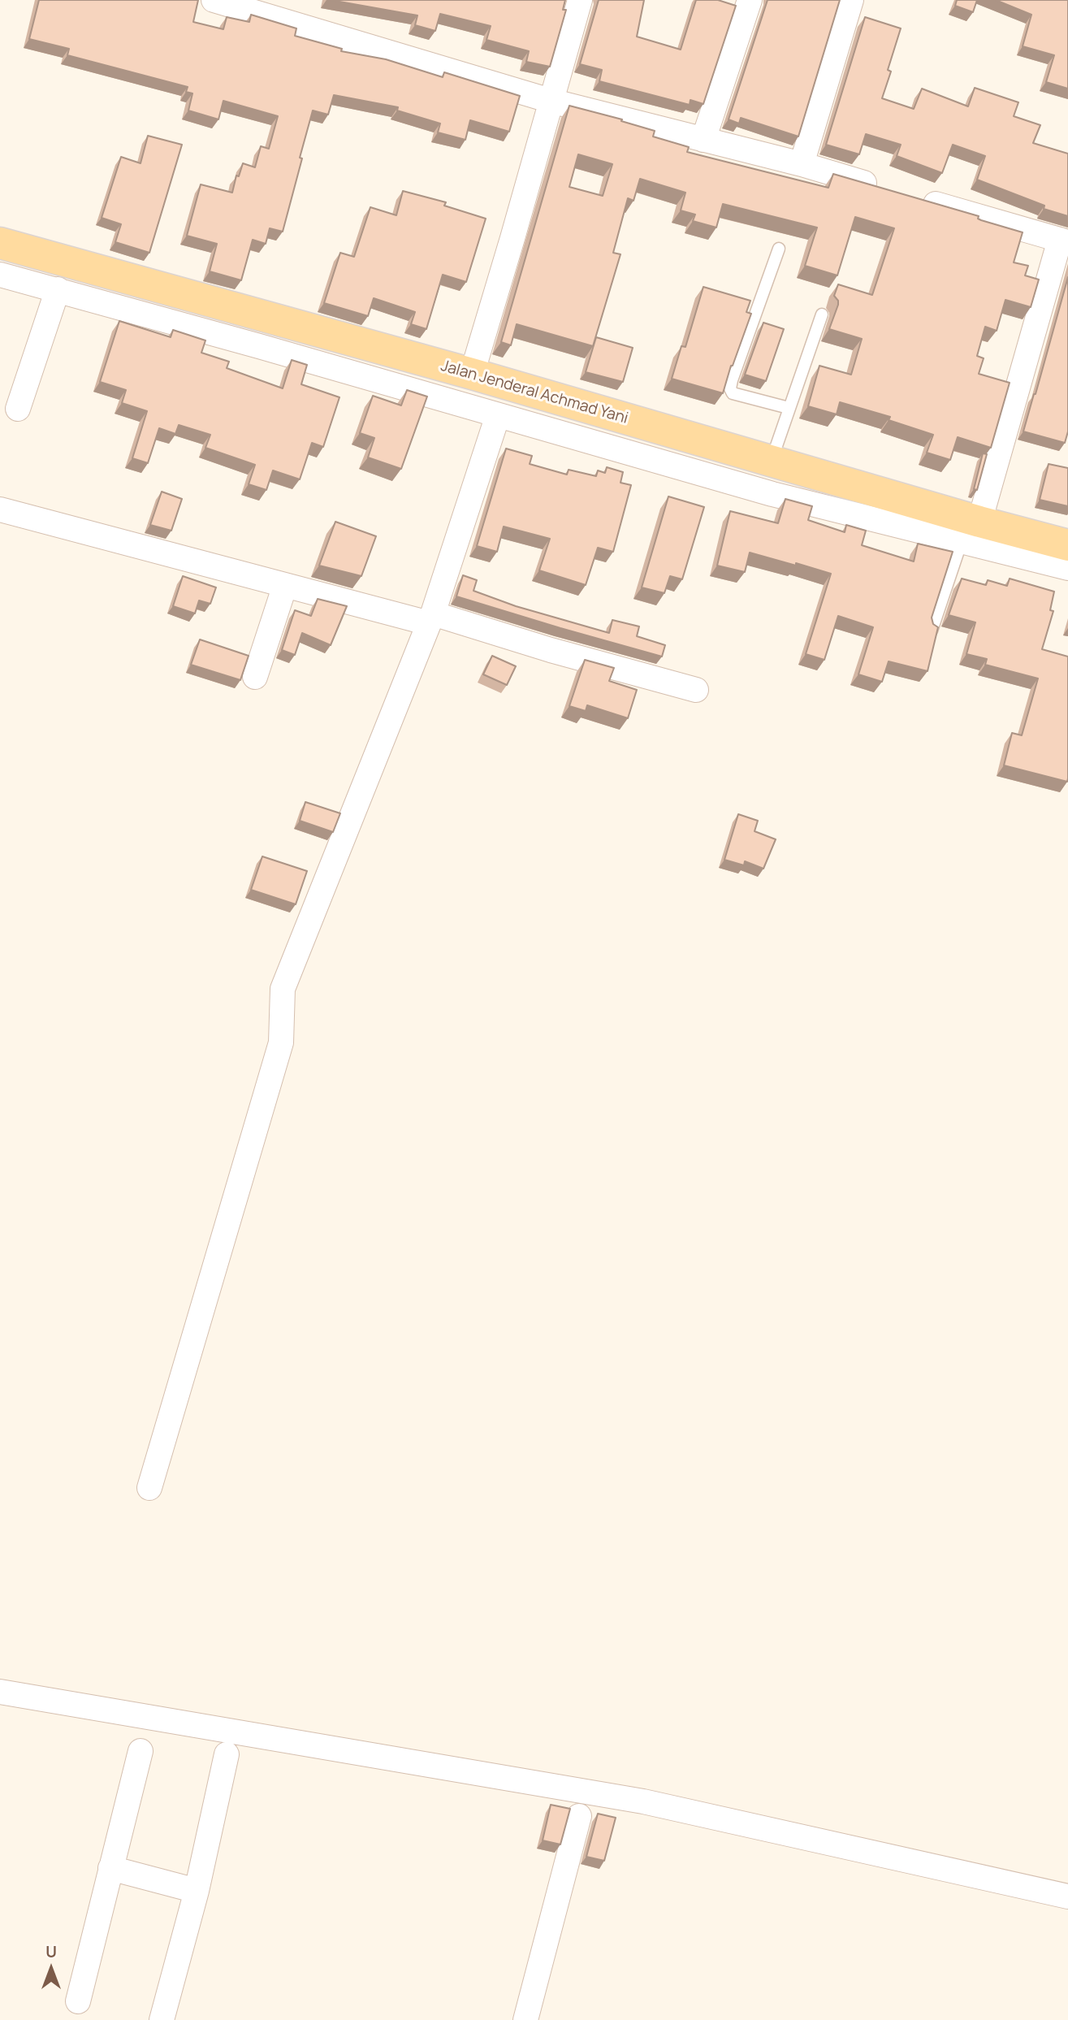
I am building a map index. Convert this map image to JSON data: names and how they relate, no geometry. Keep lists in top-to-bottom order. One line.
{"streets":{"main road":["Jalan Jenderal Achmad Yani"]},"north":"top"}
